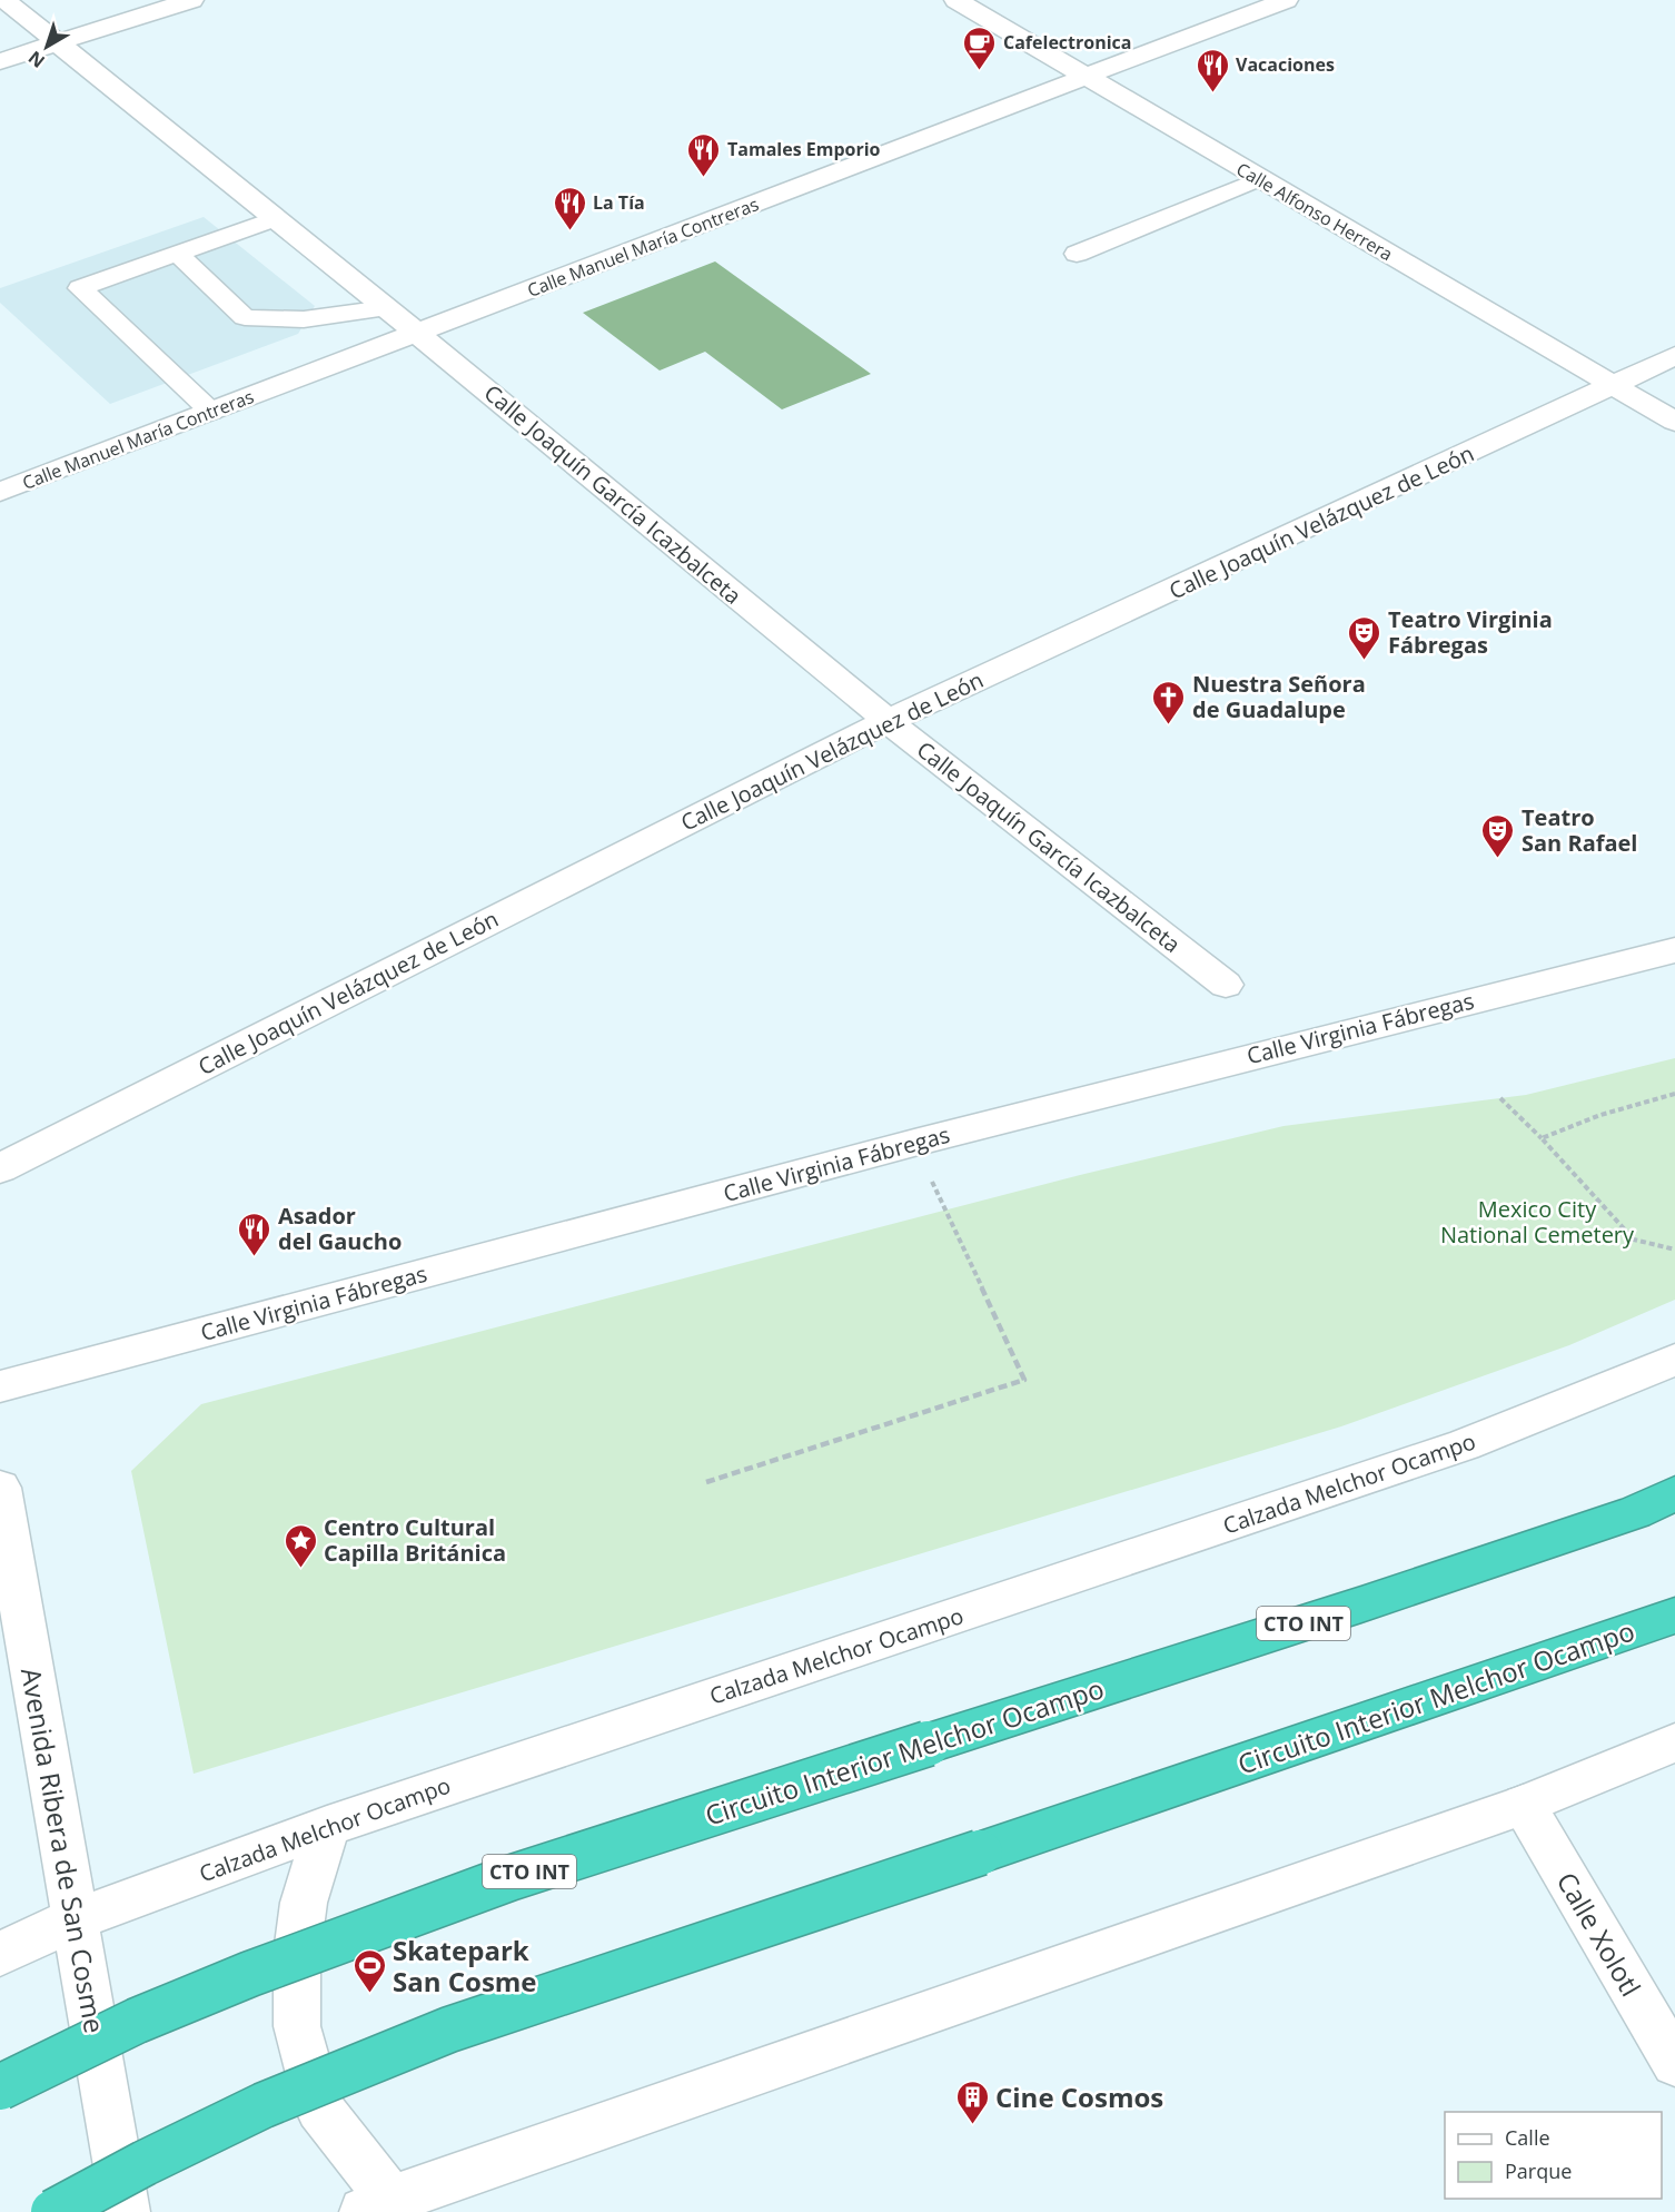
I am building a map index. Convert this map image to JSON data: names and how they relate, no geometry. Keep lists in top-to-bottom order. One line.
{"streets":{"highway":["CTO INT","Circuito Interior Melchor Ocampo"],"street":["Calle Alfonso Herrera","Calle Manuel María Contreras","Calle Joaquín García Icazbalceta","Calle Joaquín Velázquez de León","Calle Virginia Fábregas","Calzada Melchor Ocampo","Avenida Ribera de San Cosme","Calle Xolotl"]},"crossings":[["Calle Alfonso Herrera","Calle Manuel María Contreras"],["Calle Alfonso Herrera","Calle Joaquín Velázquez de León"],["Calle Manuel María Contreras","Calle Joaquín García Icazbalceta"],["Calle Joaquín García Icazbalceta","Calle Joaquín Velázquez de León"],["Calzada Melchor Ocampo","Avenida Ribera de San Cosme"]],"parks":["Mexico City National Cemetery"],"places":{"cafe":["Cafelectronica"],"restaurant":["Vacaciones","Tamales Emporio","La Tía","Asador del Gaucho"],"theatre":["Teatro Virginia Fábregas","Teatro San Rafael"],"church":["Nuestra Señora de Guadalupe"],"place":["Centro Cultural Capilla Británica"],"sports":["Skatepark San Cosme"],"building":["Cine Cosmos"]},"legend":["Calle","Parque"],"north":"bottom left"}
